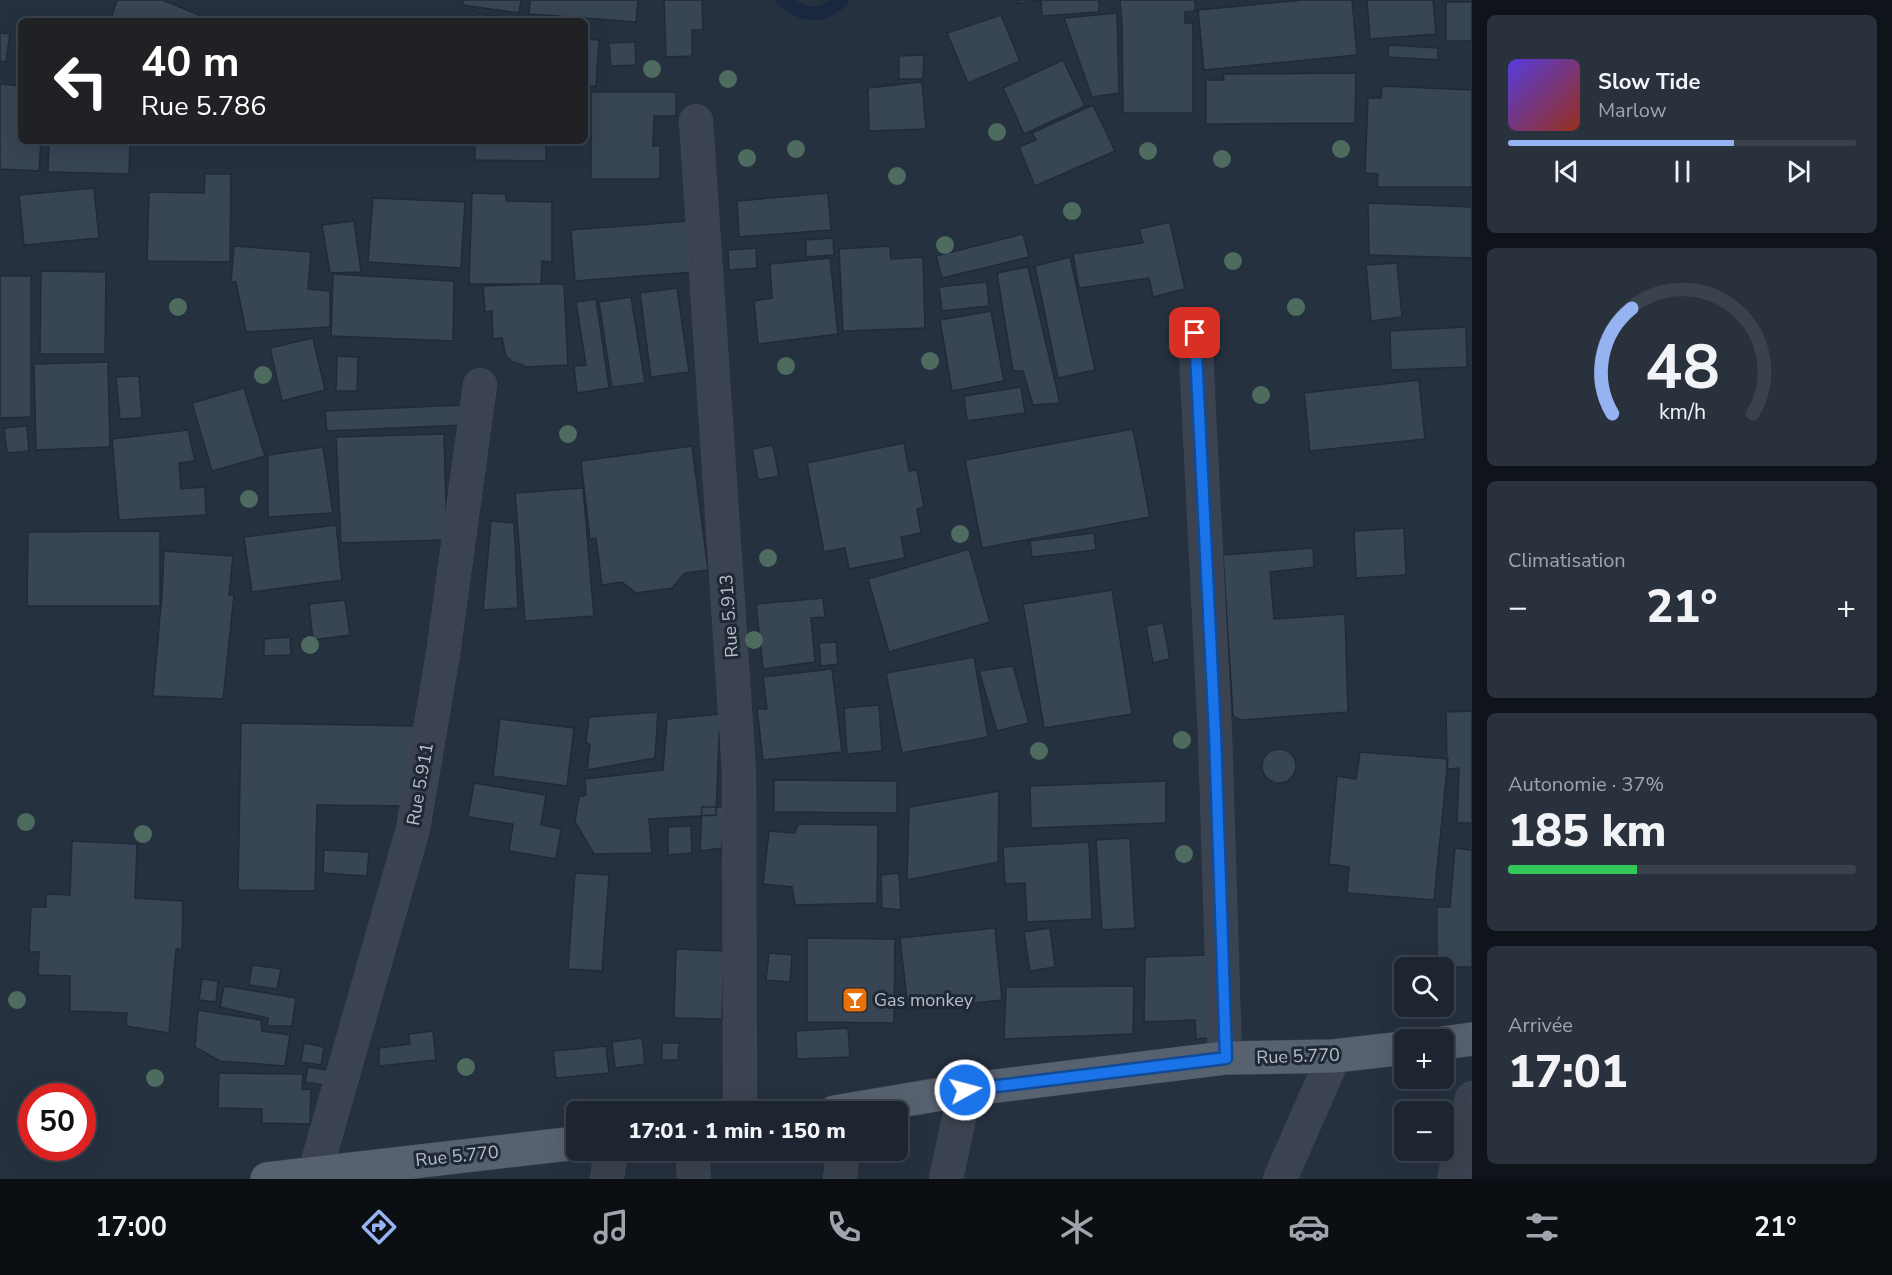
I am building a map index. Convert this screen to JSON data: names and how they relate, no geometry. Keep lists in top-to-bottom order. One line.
{"streets":{"main road":["Rue 5.770"],"street":["Rue 5.913","Rue 5.911"]},"crossings":[["Rue 5.911","Rue 5.770"]],"places":{"bar":["Gas monkey"]},"page":{"turn":["40 m","Rue 5.786"],"song":["Slow Tide","Marlow"],"tile":["Climatisation",["Autonomie · 37%","185 km"],["Arrivée","17:01"]],"heat":["−","21°","+"],"map_buttons":["+","−"],"limit":"50","trip":"17:01 · 1 min · 150 m","tabs":["17:00","21°"],"gauge":["48","km/h"]}}
